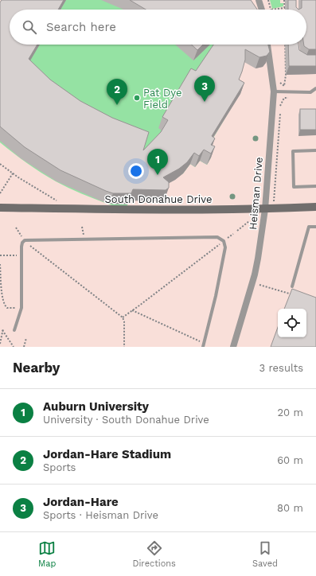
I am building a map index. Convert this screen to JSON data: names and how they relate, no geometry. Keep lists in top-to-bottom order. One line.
{"streets":{"street":["Heisman Drive","South Donahue Drive"]},"crossings":[["Heisman Drive","South Donahue Drive"]],"places":["Pat Dye Field"],"page":{"search":"Search here","pins":["3","2","1"],"heading":["Nearby","3 results"],"list":[{"mark":"1","name":"Auburn University","note":"University · South Donahue Drive","value":"20 m"},{"mark":"2","name":"Jordan-Hare Stadium","note":"Sports","value":"60 m"},{"mark":"3","name":"Jordan-Hare","note":"Sports · Heisman Drive","value":"80 m"}],"nav":["Map","Directions","Saved"]}}
